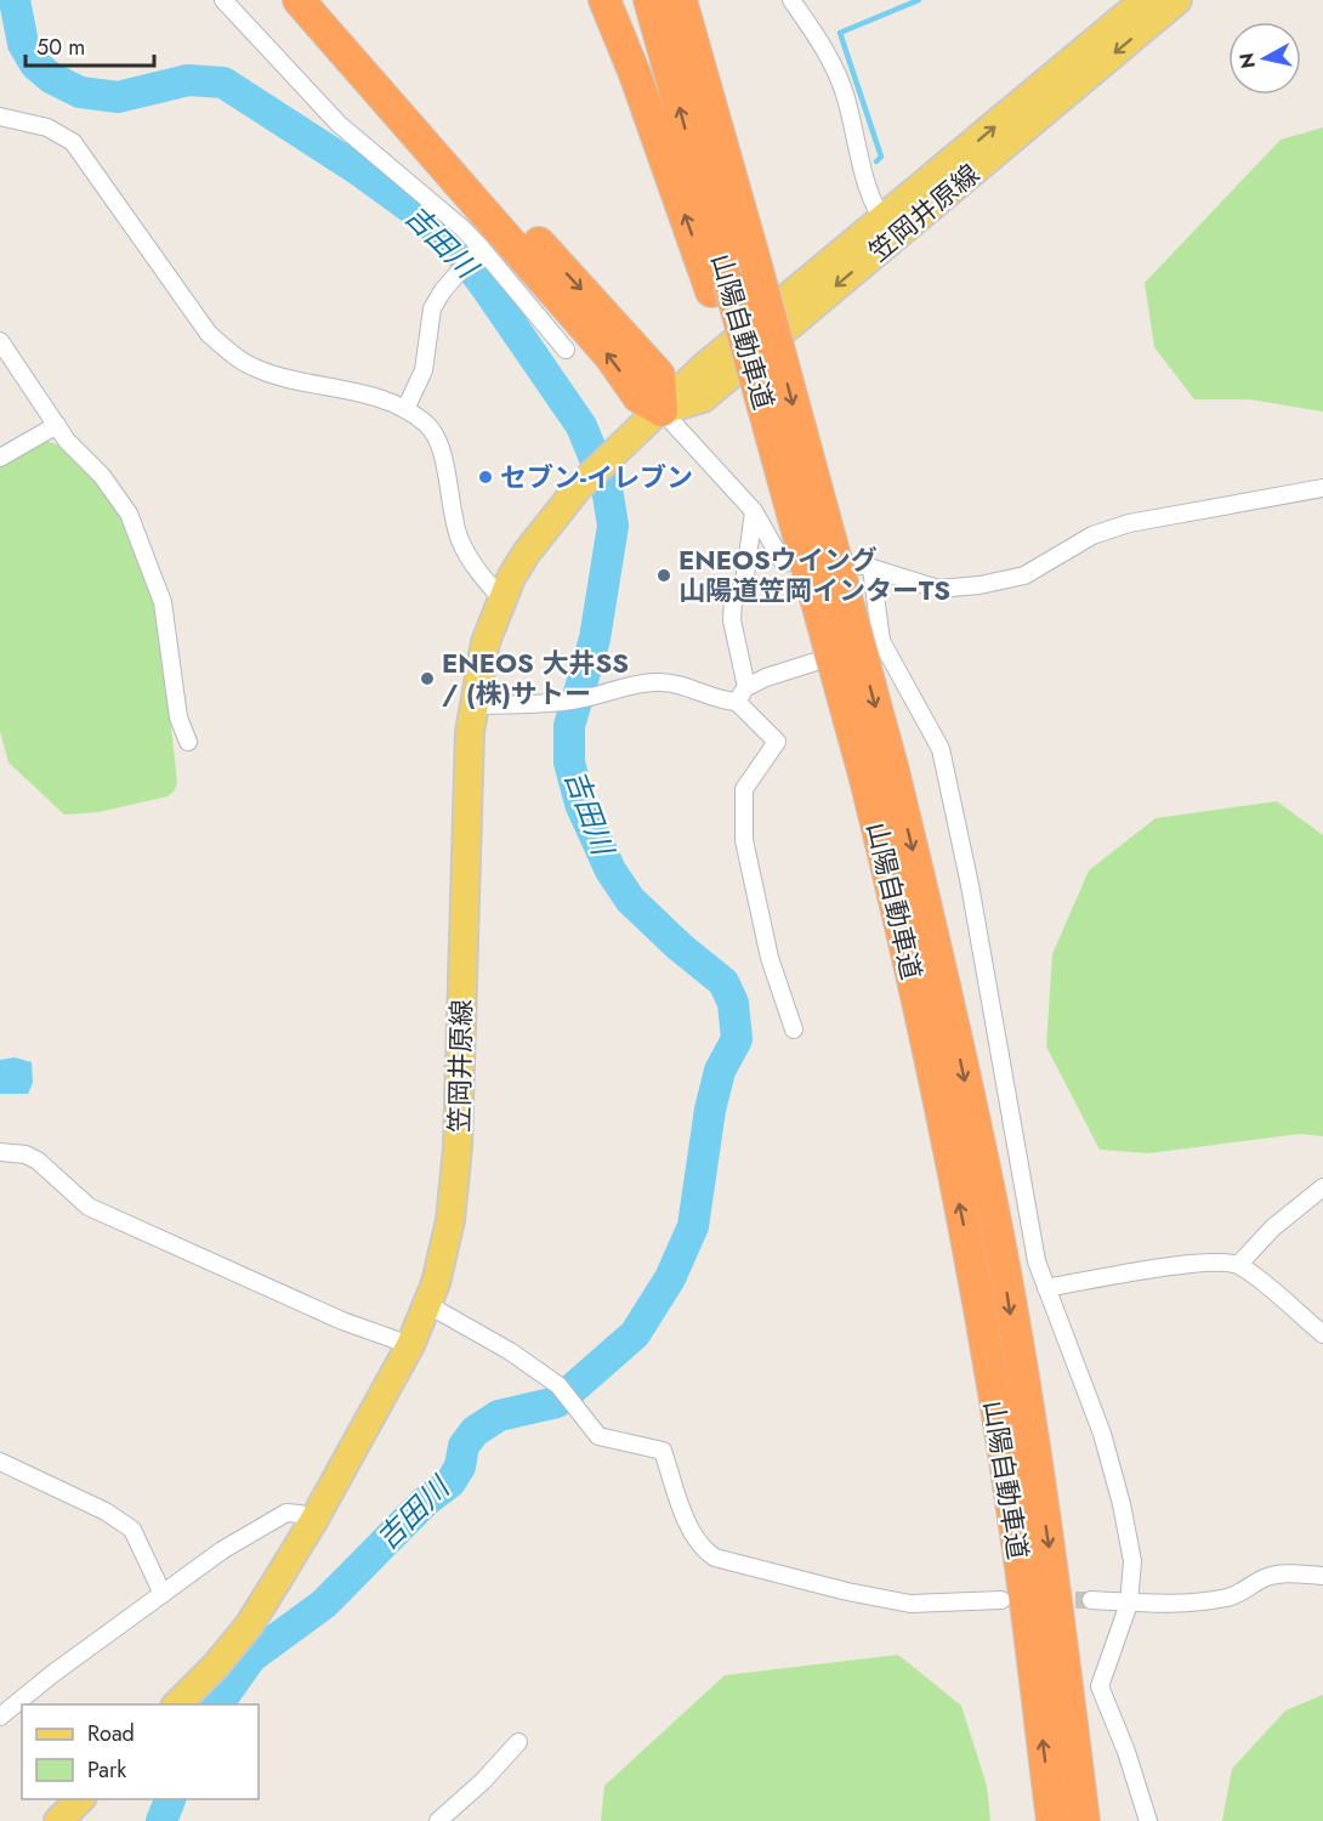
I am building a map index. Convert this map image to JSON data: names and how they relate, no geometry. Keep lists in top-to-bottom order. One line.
{"streets":{"highway":["山陽自動車道"],"main road":["笠岡井原線"]},"water":["吉田川"],"places":["セブン-イレブン","ENEOSウイング 山陽道笠岡インターTS","ENEOS 大井SS / (株)サトー"],"legend":["Road","Park"],"scale_bar":"50 m","north":"left"}
